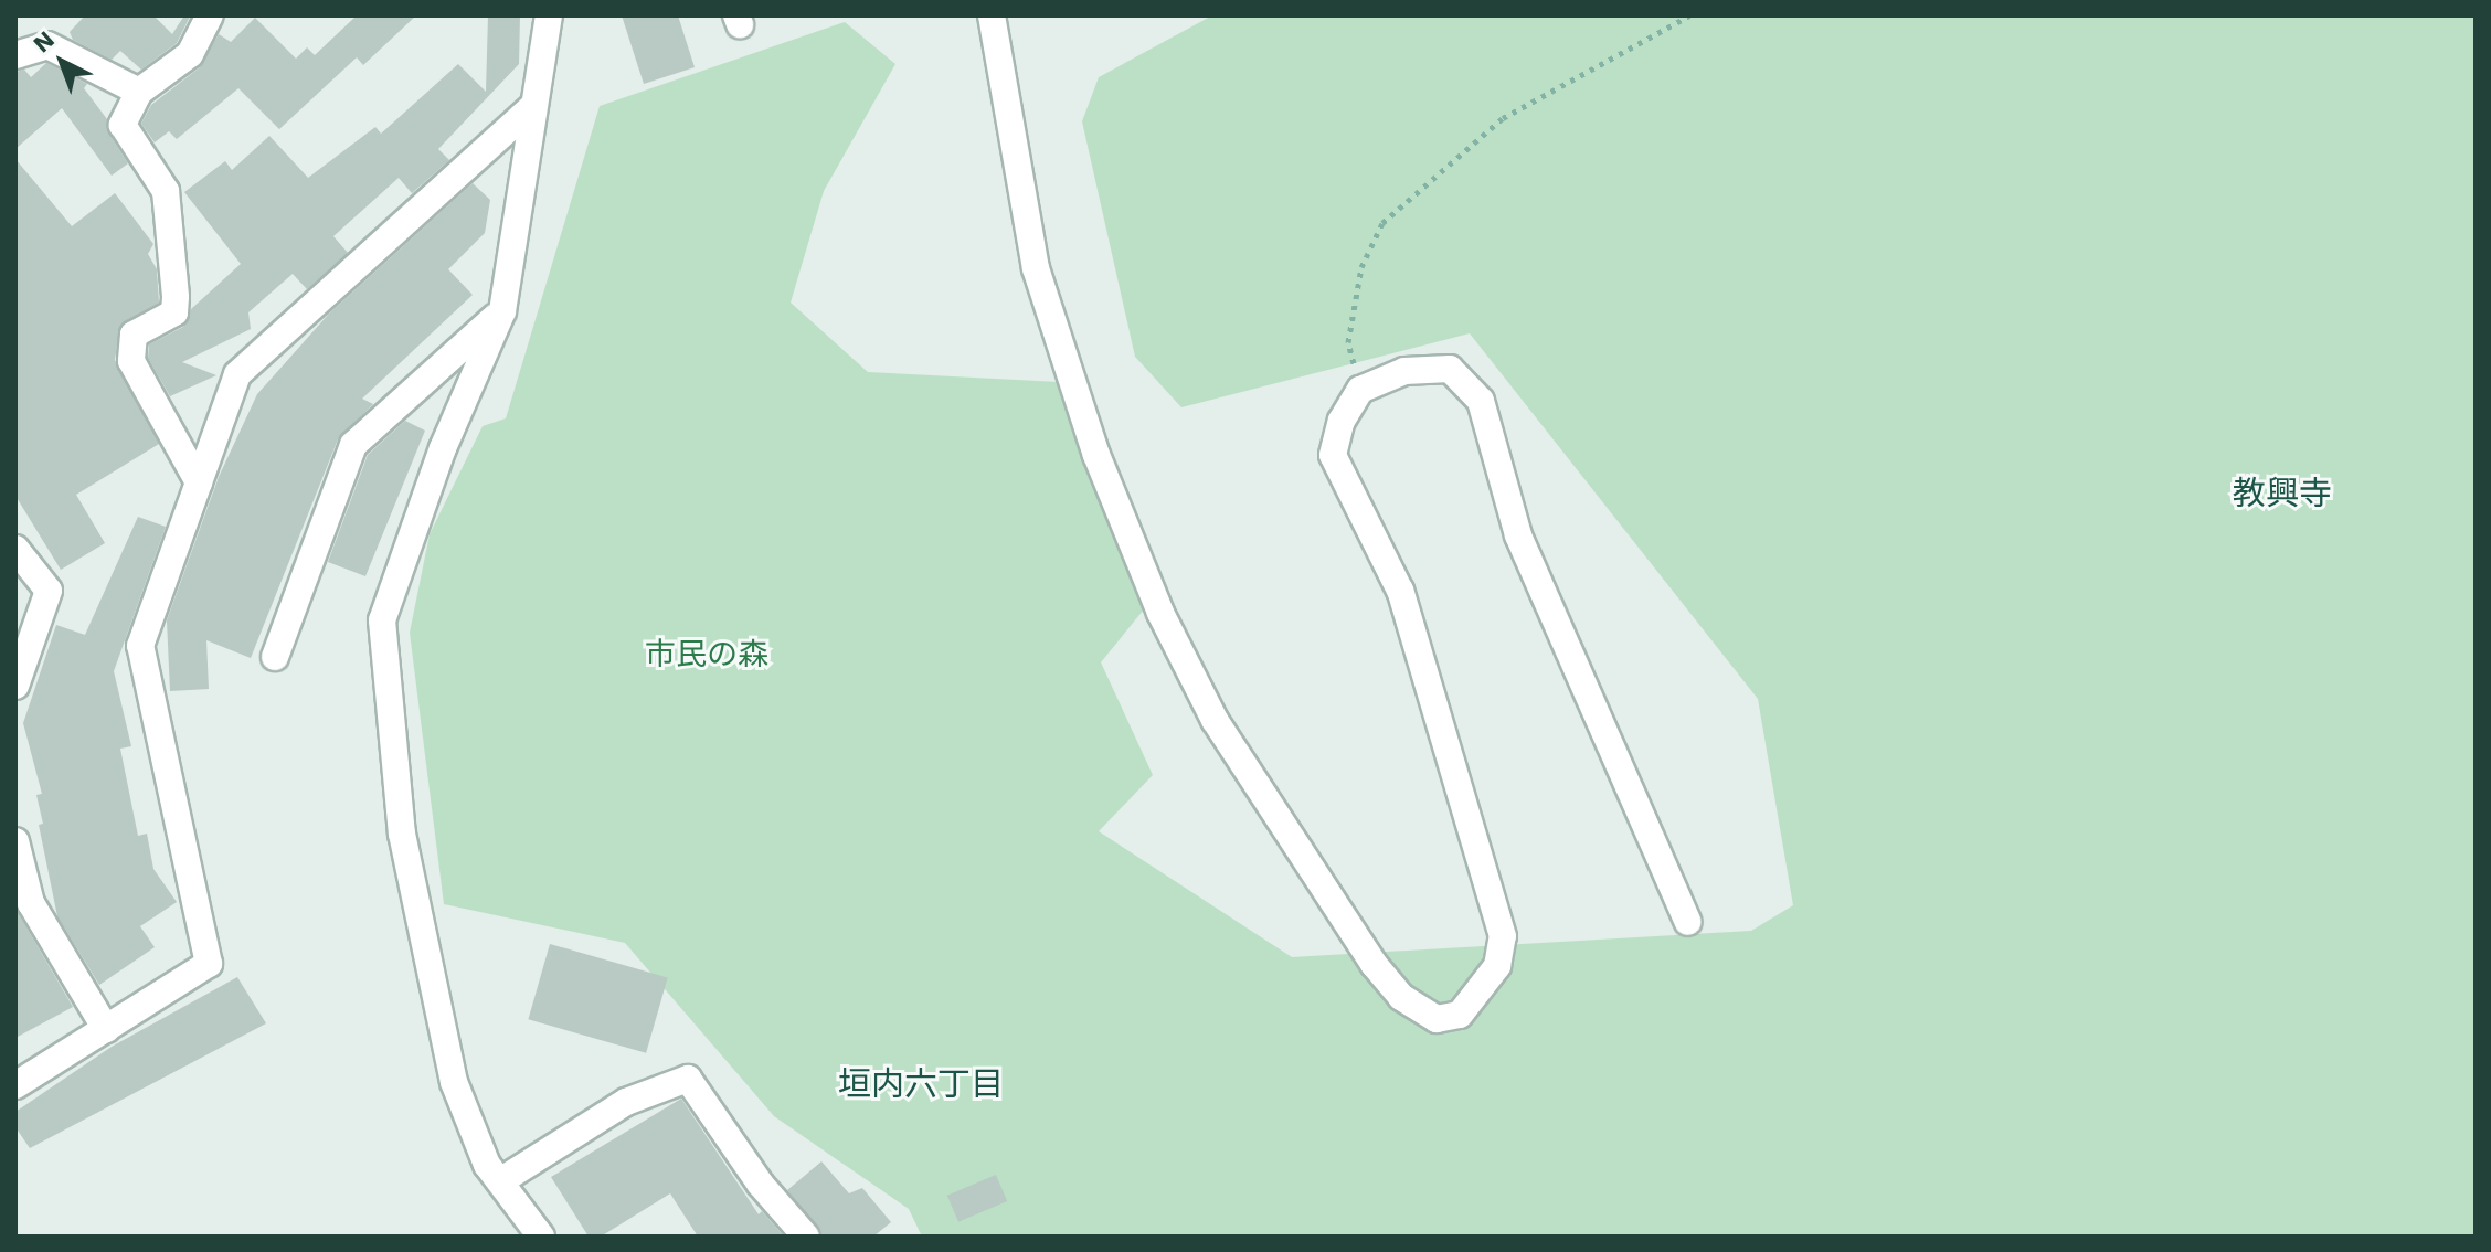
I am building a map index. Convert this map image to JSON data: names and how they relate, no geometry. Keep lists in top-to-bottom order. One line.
{"districts":["教興寺","垣内六丁目"],"parks":["市民の森"],"north":"top left"}
